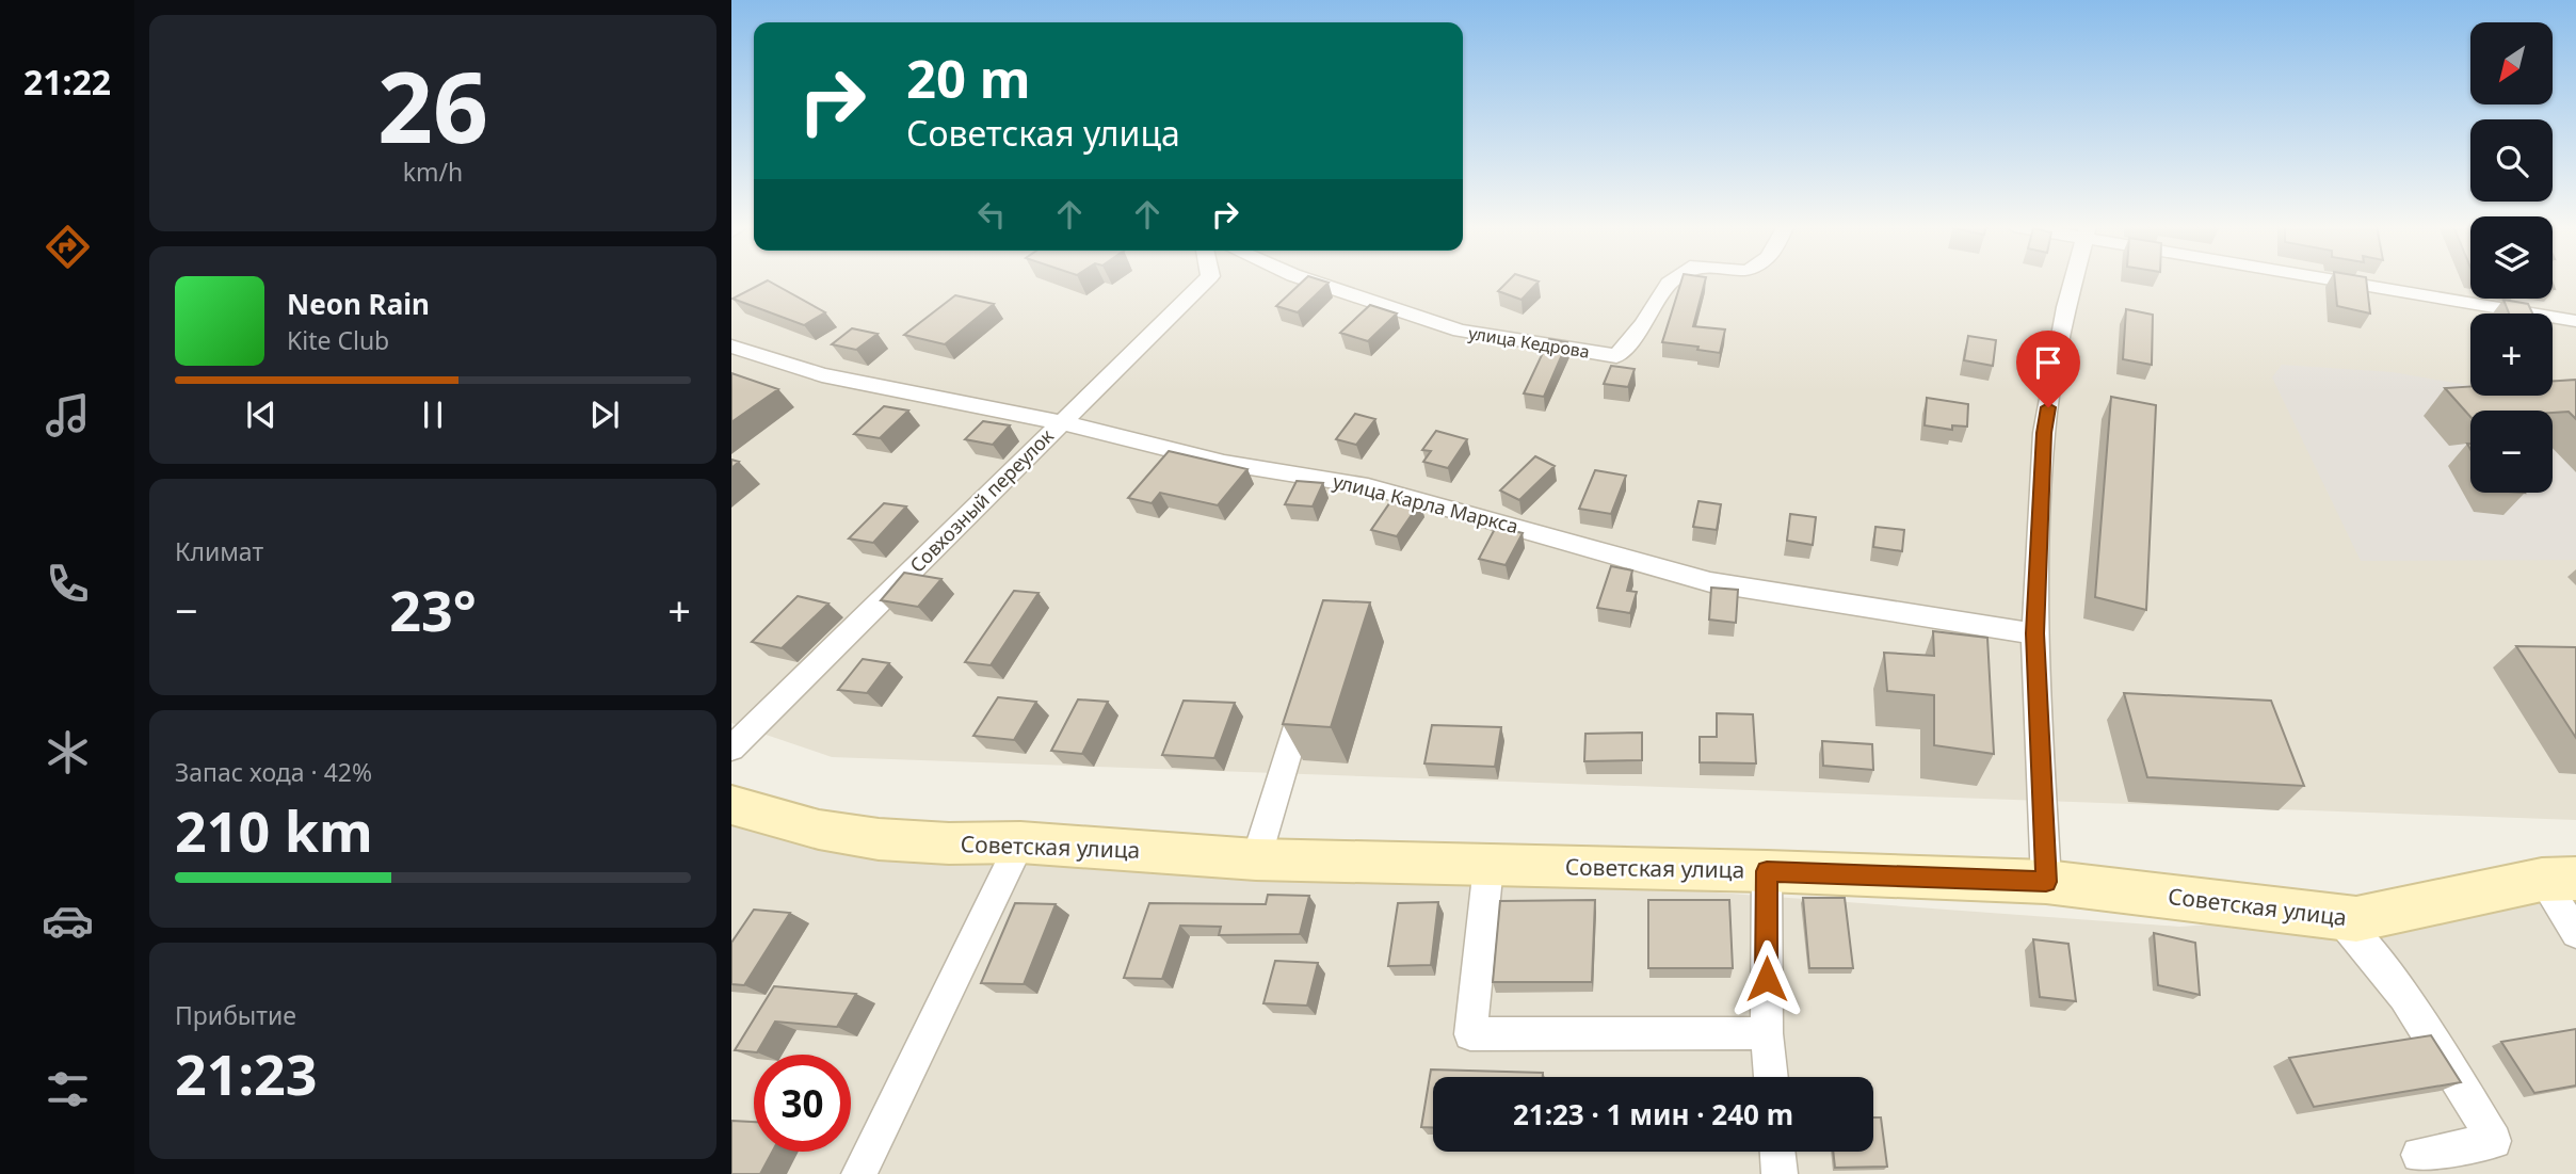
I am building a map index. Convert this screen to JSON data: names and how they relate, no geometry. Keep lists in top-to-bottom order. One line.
{"streets":{"street":["улица Кедрова","Совхозный переулок","улица Карла Маркса","Советская улица"]},"crossings":[["Совхозный переулок","улица Карла Маркса"]],"north":"bottom left","page":{"tabs":"21:22","tile":[["26","km/h"],"Климат",["Запас хода · 42%","210 km"],["Прибытие","21:23"]],"map_buttons":["+","−"],"turn":["20 m","Советская улица"],"song":["Neon Rain","Kite Club"],"heat":["−","23°","+"],"limit":"30","trip":"21:23 · 1 мин · 240 m"}}
